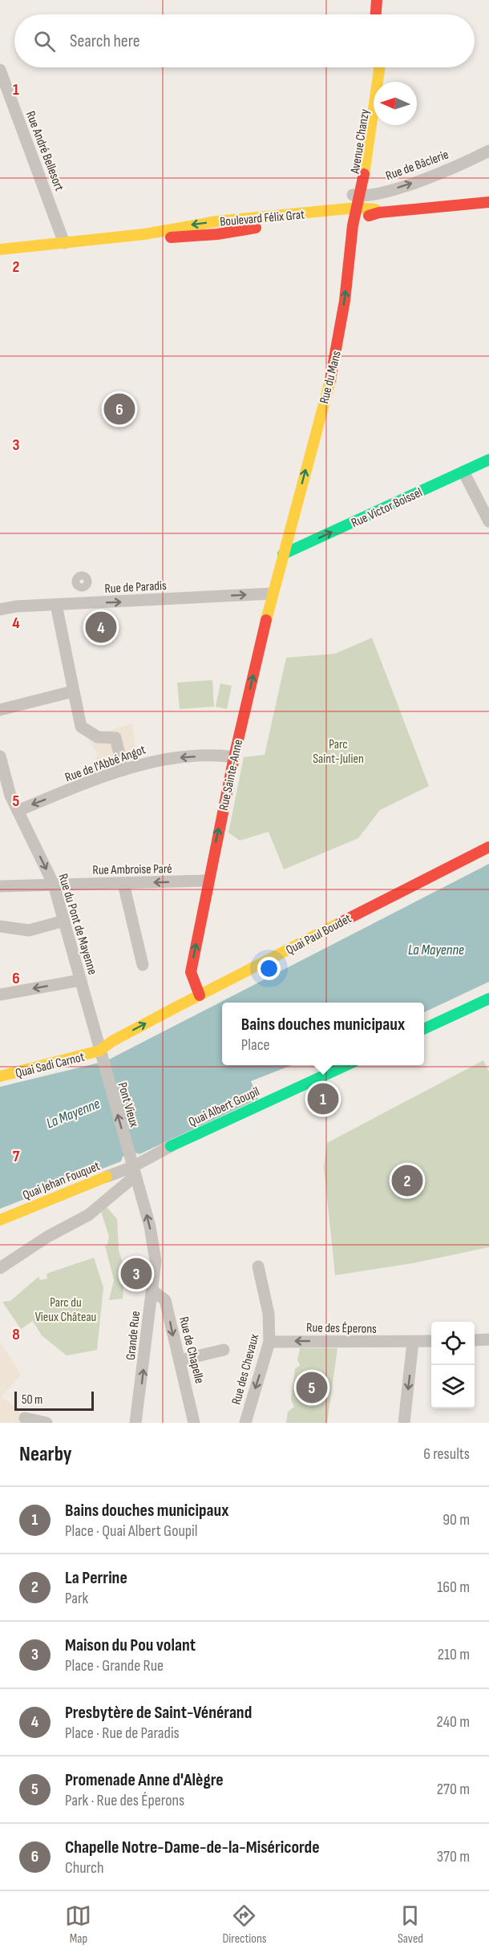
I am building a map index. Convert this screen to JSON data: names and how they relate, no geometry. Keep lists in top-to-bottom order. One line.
{"streets":{"street":["Avenue Chanzy","Rue André Bellesort","Rue de Bâclerie","Boulevard Félix Grat","Rue du Mans","Rue Victor Boissel","Rue de Paradis","Rue de l'Abbé Angot","Rue Sainte-Anne","Rue Ambroise Paré","Rue du Pont de Mayenne","Quai Paul Boudet","Quai Sadi Carnot","Pont Vieux","Quai Albert Goupil","Quai Jehan Fouquet","Rue des Éperons","Grande Rue","Rue de Chapelle","Rue des Chevaux"]},"crossings":[["Avenue Chanzy","Rue de Bâclerie"],["Avenue Chanzy","Boulevard Félix Grat"],["Avenue Chanzy","Rue du Mans"],["Rue André Bellesort","Boulevard Félix Grat"],["Rue de Bâclerie","Boulevard Félix Grat"],["Rue de Bâclerie","Rue du Mans"],["Boulevard Félix Grat","Rue du Mans"],["Rue du Mans","Rue Victor Boissel"],["Rue du Mans","Rue Sainte-Anne"],["Rue Victor Boissel","Rue Sainte-Anne"],["Rue de Paradis","Rue Sainte-Anne"],["Rue de l'Abbé Angot","Rue Sainte-Anne"],["Rue de l'Abbé Angot","Rue du Pont de Mayenne"],["Rue Sainte-Anne","Rue Ambroise Paré"],["Rue Sainte-Anne","Quai Paul Boudet"],["Rue Ambroise Paré","Rue du Pont de Mayenne"],["Rue du Pont de Mayenne","Quai Paul Boudet"],["Rue du Pont de Mayenne","Quai Sadi Carnot"],["Rue du Pont de Mayenne","Pont Vieux"],["Quai Paul Boudet","Quai Sadi Carnot"],["Quai Paul Boudet","Pont Vieux"],["Quai Sadi Carnot","Pont Vieux"],["Pont Vieux","Quai Albert Goupil"],["Pont Vieux","Quai Jehan Fouquet"],["Pont Vieux","Grande Rue"],["Quai Albert Goupil","Quai Jehan Fouquet"],["Quai Albert Goupil","Grande Rue"],["Quai Jehan Fouquet","Grande Rue"],["Rue des Éperons","Rue des Chevaux"],["Grande Rue","Rue de Chapelle"]],"one_way":["Rue de Bâclerie","Rue du Mans","Rue Victor Boissel","Rue de Paradis","Rue Sainte-Anne","Rue Ambroise Paré","Pont Vieux","Rue des Éperons","Grande Rue","Rue de Chapelle","Rue des Chevaux"],"water":["La Mayenne"],"parks":["Parc Saint-Julien","Parc du Vieux Château"],"scale_bar":"50 m","north":"left","page":{"search":"Search here","pins":["6","4","1","2","3","5"],"popup":["Bains douches municipaux","Place"],"scale":"50 m","heading":["Nearby","6 results"],"list":[{"mark":"1","name":"Bains douches municipaux","note":"Place · Quai Albert Goupil","value":"90 m"},{"mark":"2","name":"La Perrine","note":"Park","value":"160 m"},{"mark":"3","name":"Maison du Pou volant","note":"Place · Grande Rue","value":"210 m"},{"mark":"4","name":"Presbytère de Saint-Vénérand","note":"Place · Rue de Paradis","value":"240 m"},{"mark":"5","name":"Promenade Anne d'Alègre","note":"Park · Rue des Éperons","value":"270 m"},{"mark":"6","name":"Chapelle Notre-Dame-de-la-Miséricorde","note":"Church","value":"370 m"}],"nav":["Map","Directions","Saved"]},"grid":{"rows":["1","2","3","4","5","6","7","8"]}}
